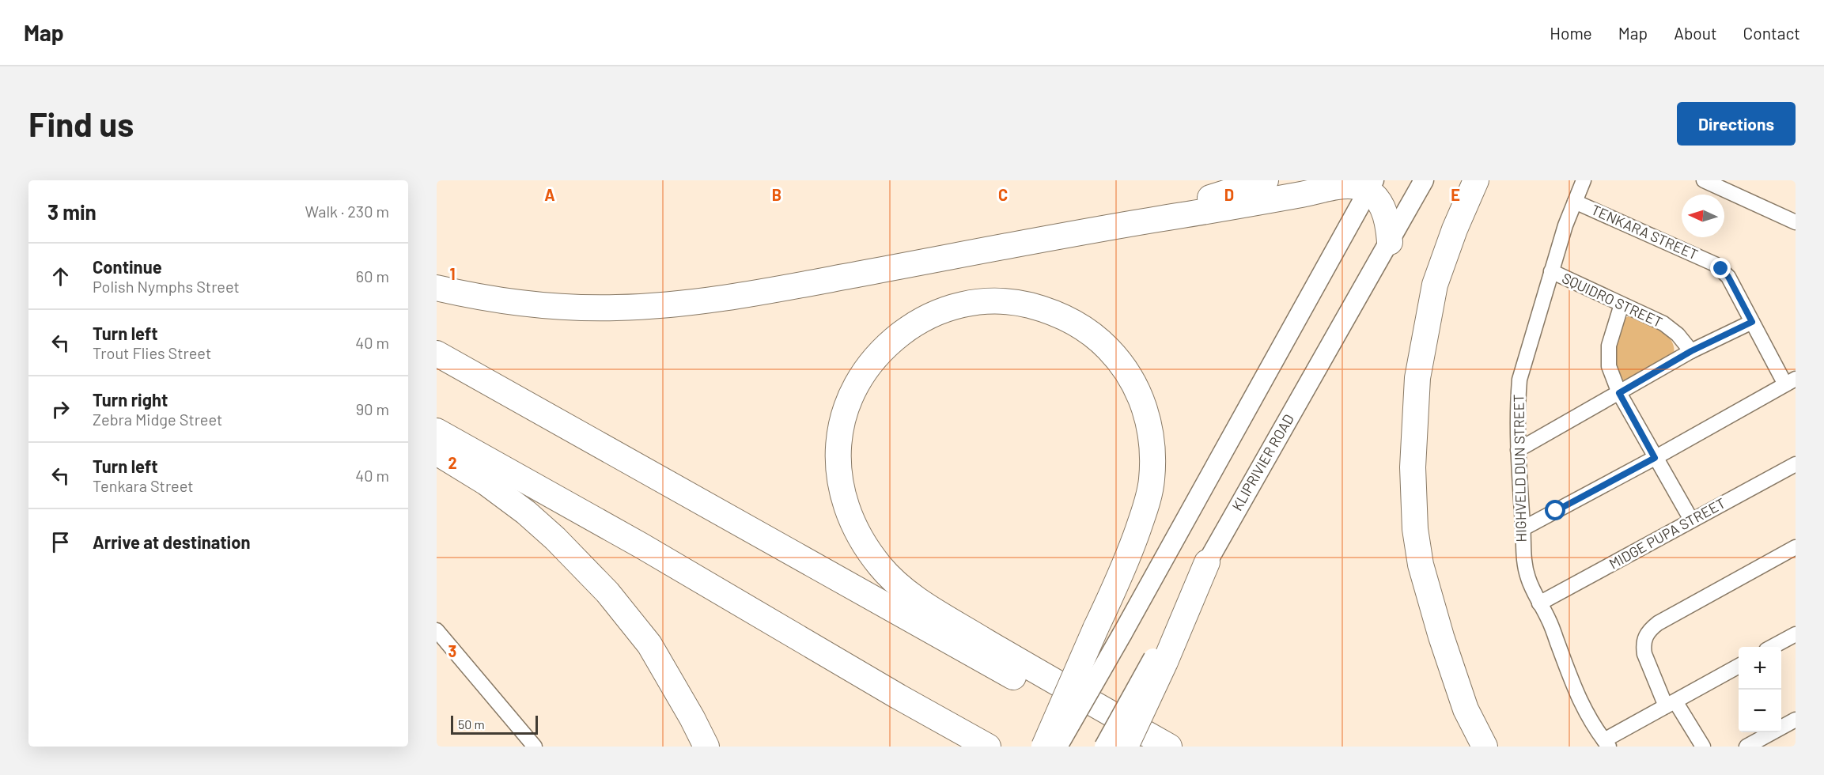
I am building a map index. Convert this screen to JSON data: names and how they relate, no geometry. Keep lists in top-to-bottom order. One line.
{"streets":{"main road":["KLIPRIVIER ROAD"],"street":["TENKARA STREET","SQUIDRO STREET","HIGHVELD DUN STREET","MIDGE PUPA STREET"]},"crossings":[["TENKARA STREET","HIGHVELD DUN STREET"],["SQUIDRO STREET","HIGHVELD DUN STREET"],["HIGHVELD DUN STREET","MIDGE PUPA STREET"]],"scale_bar":"50 m","north":"left","page":{"header":"Map","nav":["Home","Map","About","Contact"],"buttons":"Directions","title":"Find us","heading":["3 min","Walk · 230 m"],"list":[["Continue","Polish Nymphs Street","60 m"],["Turn left","Trout Flies Street","40 m"],["Turn right","Zebra Midge Street","90 m"],["Turn left","Tenkara Street","40 m"],"Arrive at destination"],"map_buttons":["+","−"],"scale":"50 m"},"grid":{"columns":["A","B","C","D","E"],"rows":["1","2","3"]}}
